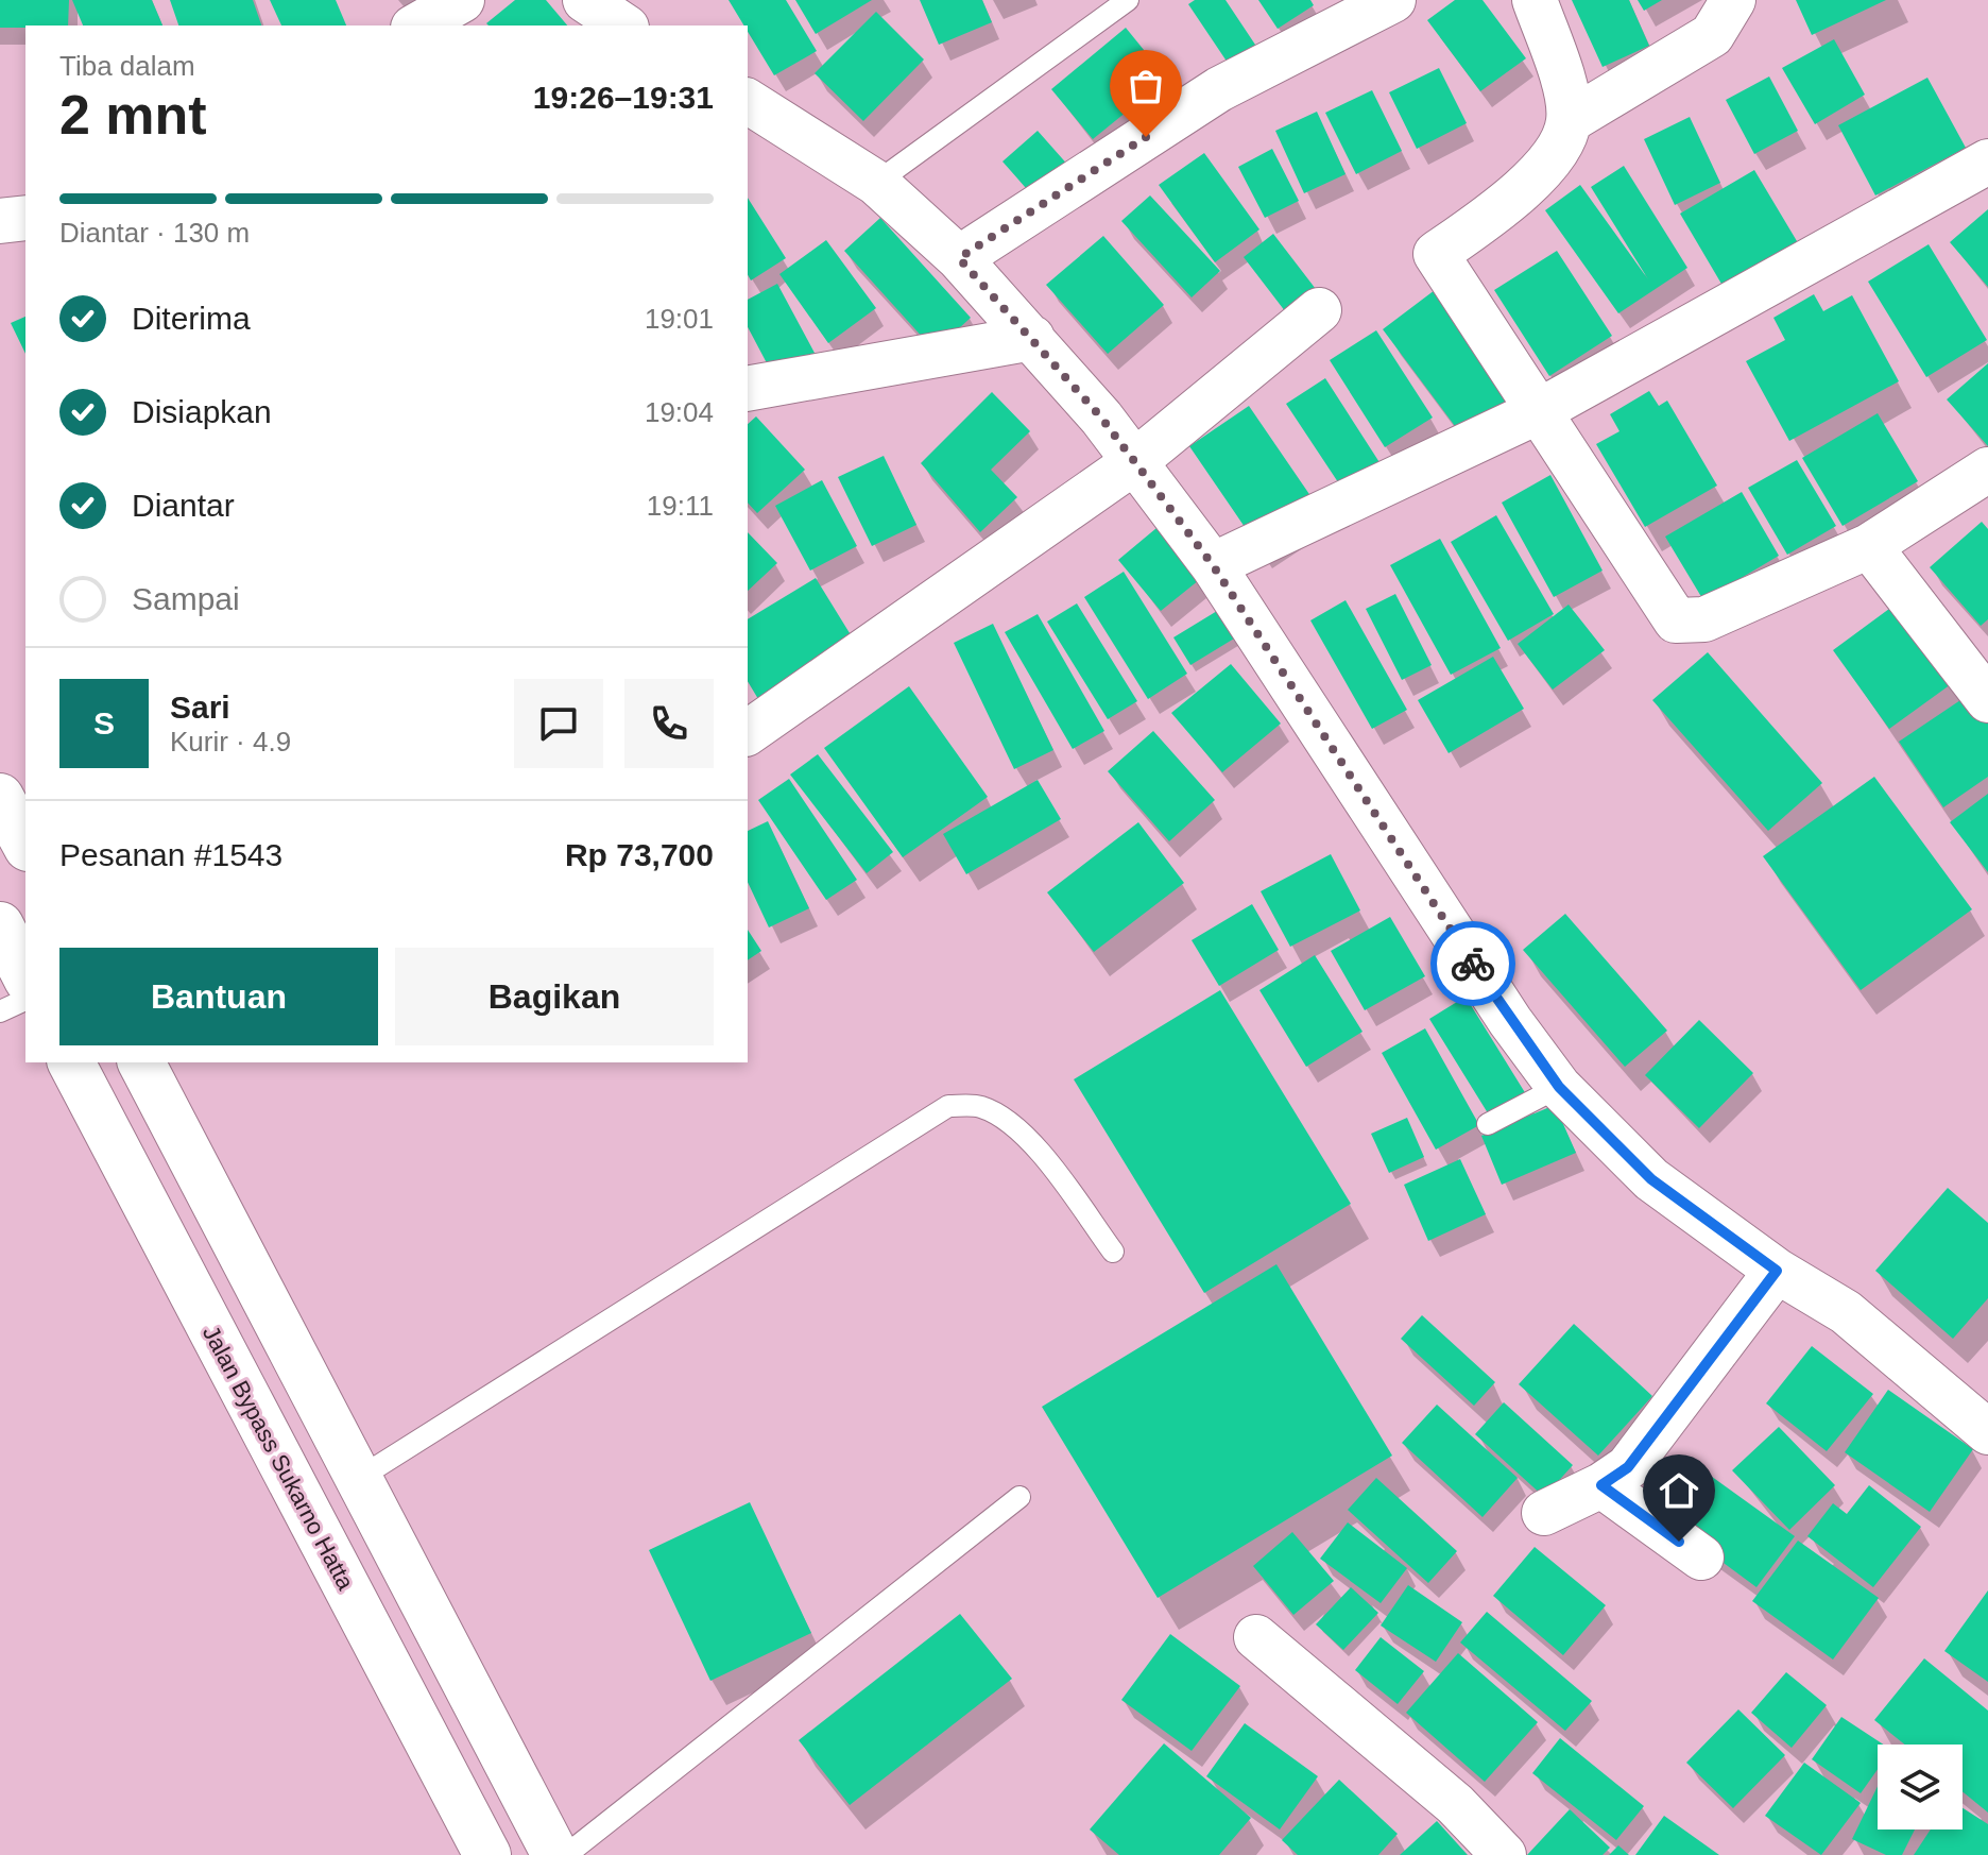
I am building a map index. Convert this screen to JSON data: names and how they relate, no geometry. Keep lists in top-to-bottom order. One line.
{"streets":{"highway":["Jalan Bypass Sukarno Hatta"]},"page":{"heading":["2 mnt","Tiba dalam","19:26–19:31"],"panel":["Sari","Kurir · 4.9","Pesanan #1543","Rp 73,700"],"bar":"Diantar · 130 m","list":[["Diterima","19:01"],["Disiapkan","19:04"],["Diantar","19:11"],"Sampai"],"round":"S","buttons":["Bantuan","Bagikan"]}}
